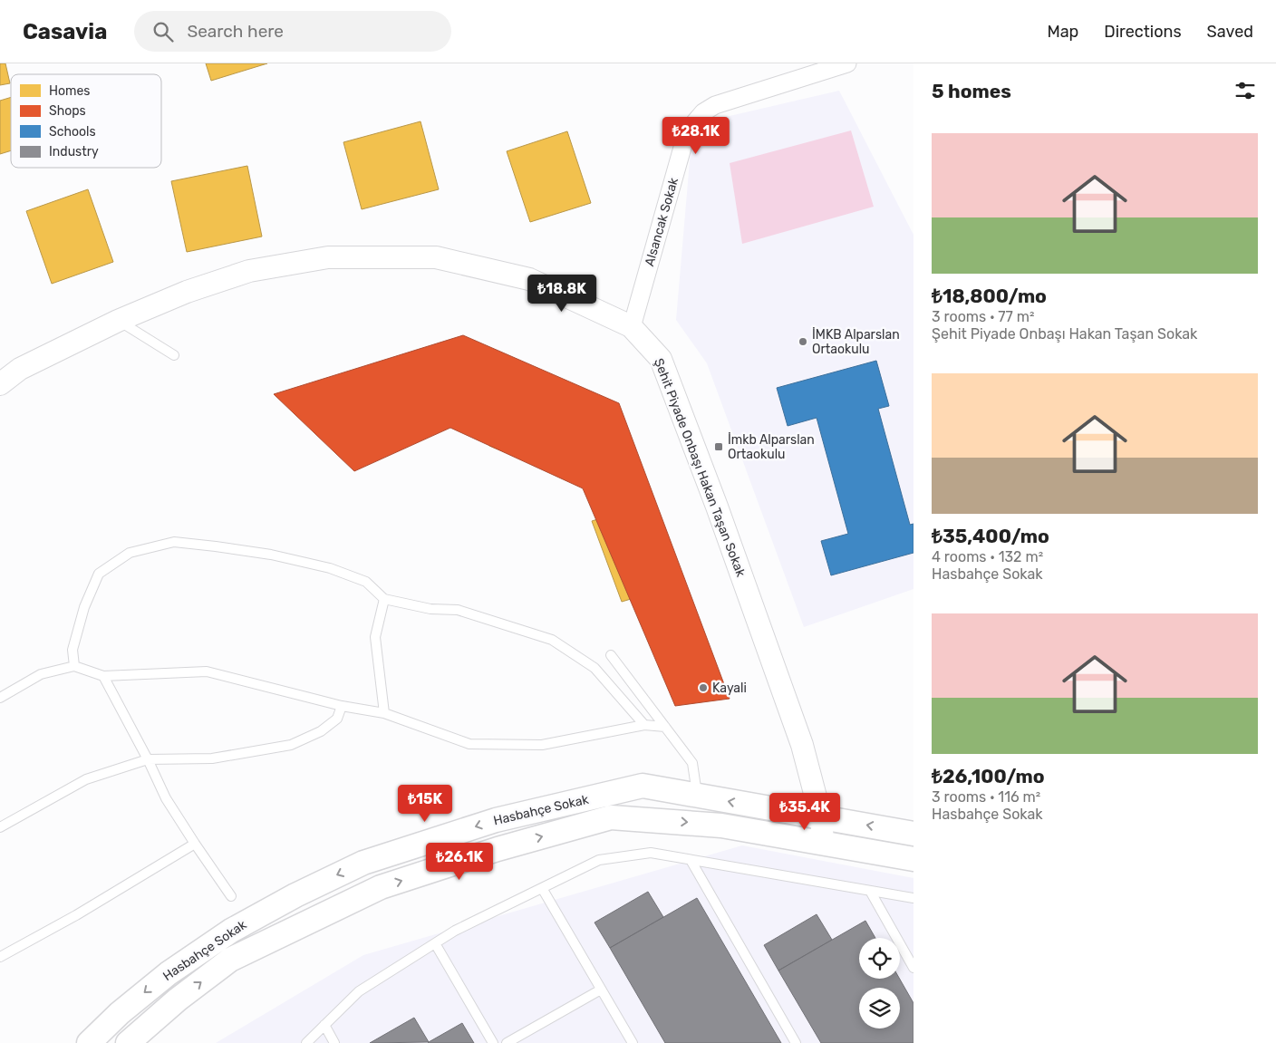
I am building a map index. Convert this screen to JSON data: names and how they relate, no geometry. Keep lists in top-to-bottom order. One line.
{"streets":{"main road":["Hasbahçe Sokak"],"street":["Alsancak Sokak","Şehit Piyade Onbaşı Hakan Taşan Sokak"]},"crossings":[["Alsancak Sokak","Şehit Piyade Onbaşı Hakan Taşan Sokak"],["Şehit Piyade Onbaşı Hakan Taşan Sokak","Hasbahçe Sokak"]],"places":{"other":["İMKB Alparslan Ortaokulu","Kayali"],"transit":["İmkb Alparslan Ortaokulu"]},"legend":["Homes","Shops","Schools","Industry"],"page":{"header":"Casavia","search":"Search here","nav":["Map","Directions","Saved"],"heading":"5 homes","price":["₺28.1K","₺18.8K","₺15K","₺35.4K","₺26.1K"],"list":[{"name":"₺18,800/mo","note":"3 rooms · 77 m² · Şehit Piyade Onbaşı Hakan Taşan Sokak"},{"name":"₺35,400/mo","note":"4 rooms · 132 m² · Hasbahçe Sokak"},{"name":"₺26,100/mo","note":"3 rooms · 116 m² · Hasbahçe Sokak"}]}}
